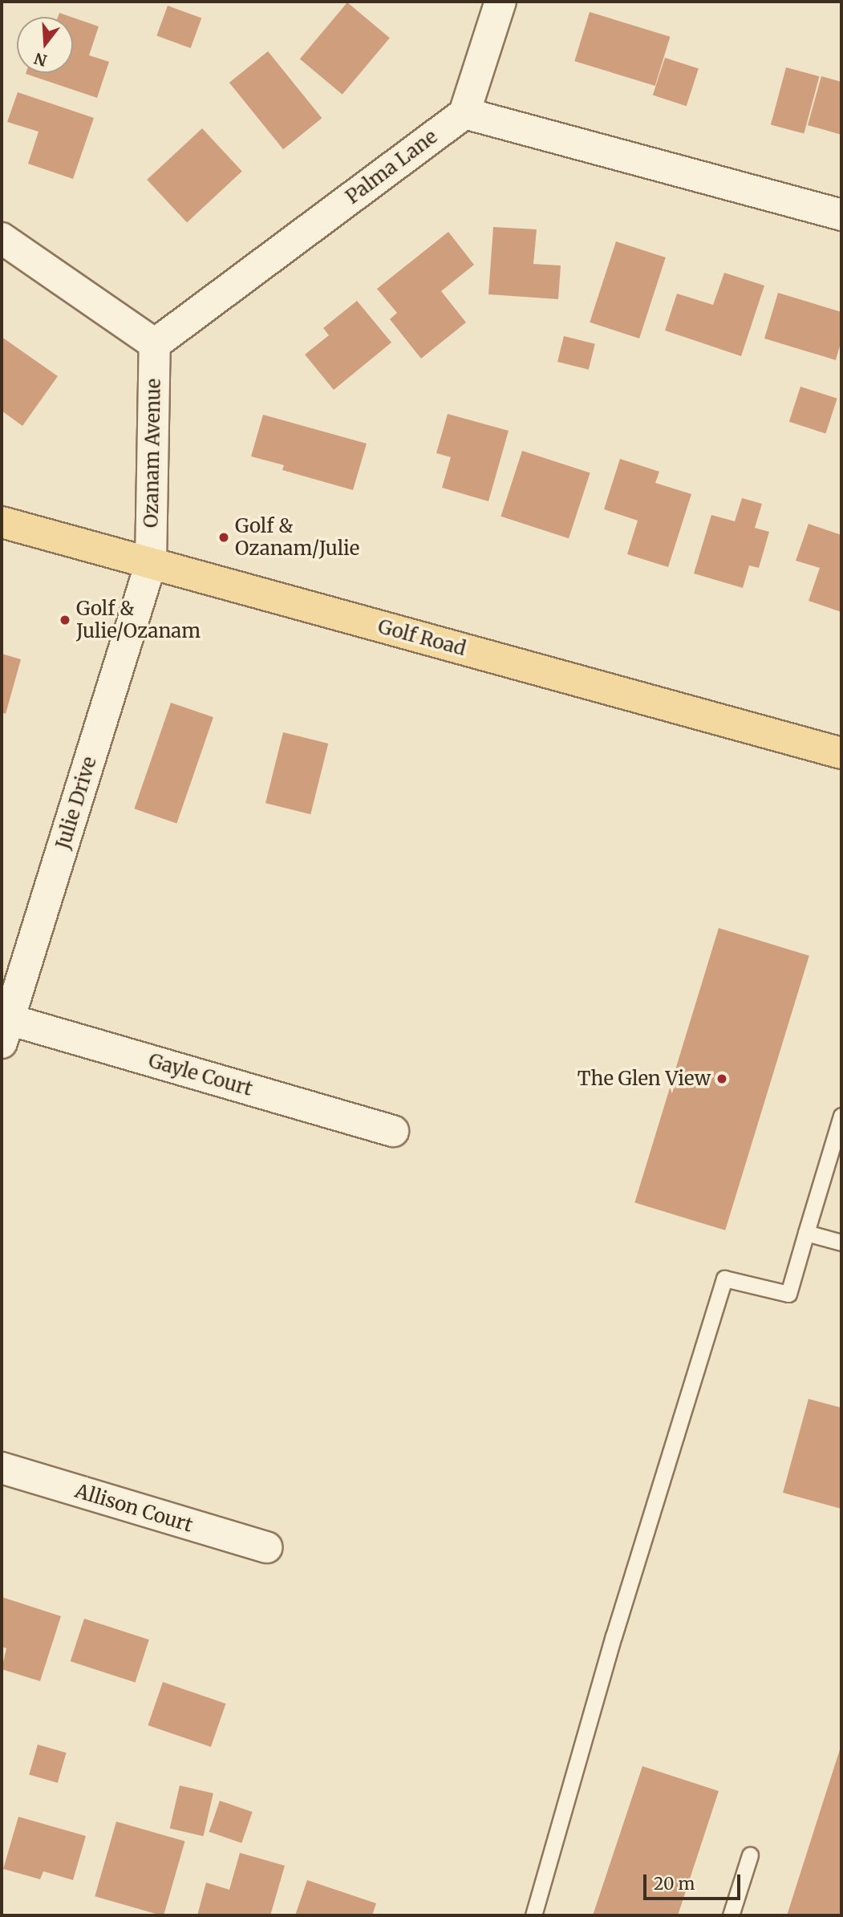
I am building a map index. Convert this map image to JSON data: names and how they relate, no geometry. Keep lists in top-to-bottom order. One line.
{"streets":{"main road":["Golf Road"],"street":["Palma Lane","Ozanam Avenue","Julie Drive","Gayle Court","Allison Court"]},"crossings":[["Palma Lane","Ozanam Avenue"],["Ozanam Avenue","Golf Road"],["Ozanam Avenue","Julie Drive"],["Golf Road","Julie Drive"],["Julie Drive","Gayle Court"]],"places":["Golf & Ozanam/Julie","Golf & Julie/Ozanam","The Glen View"],"scale_bar":"20 m","north":"bottom"}
